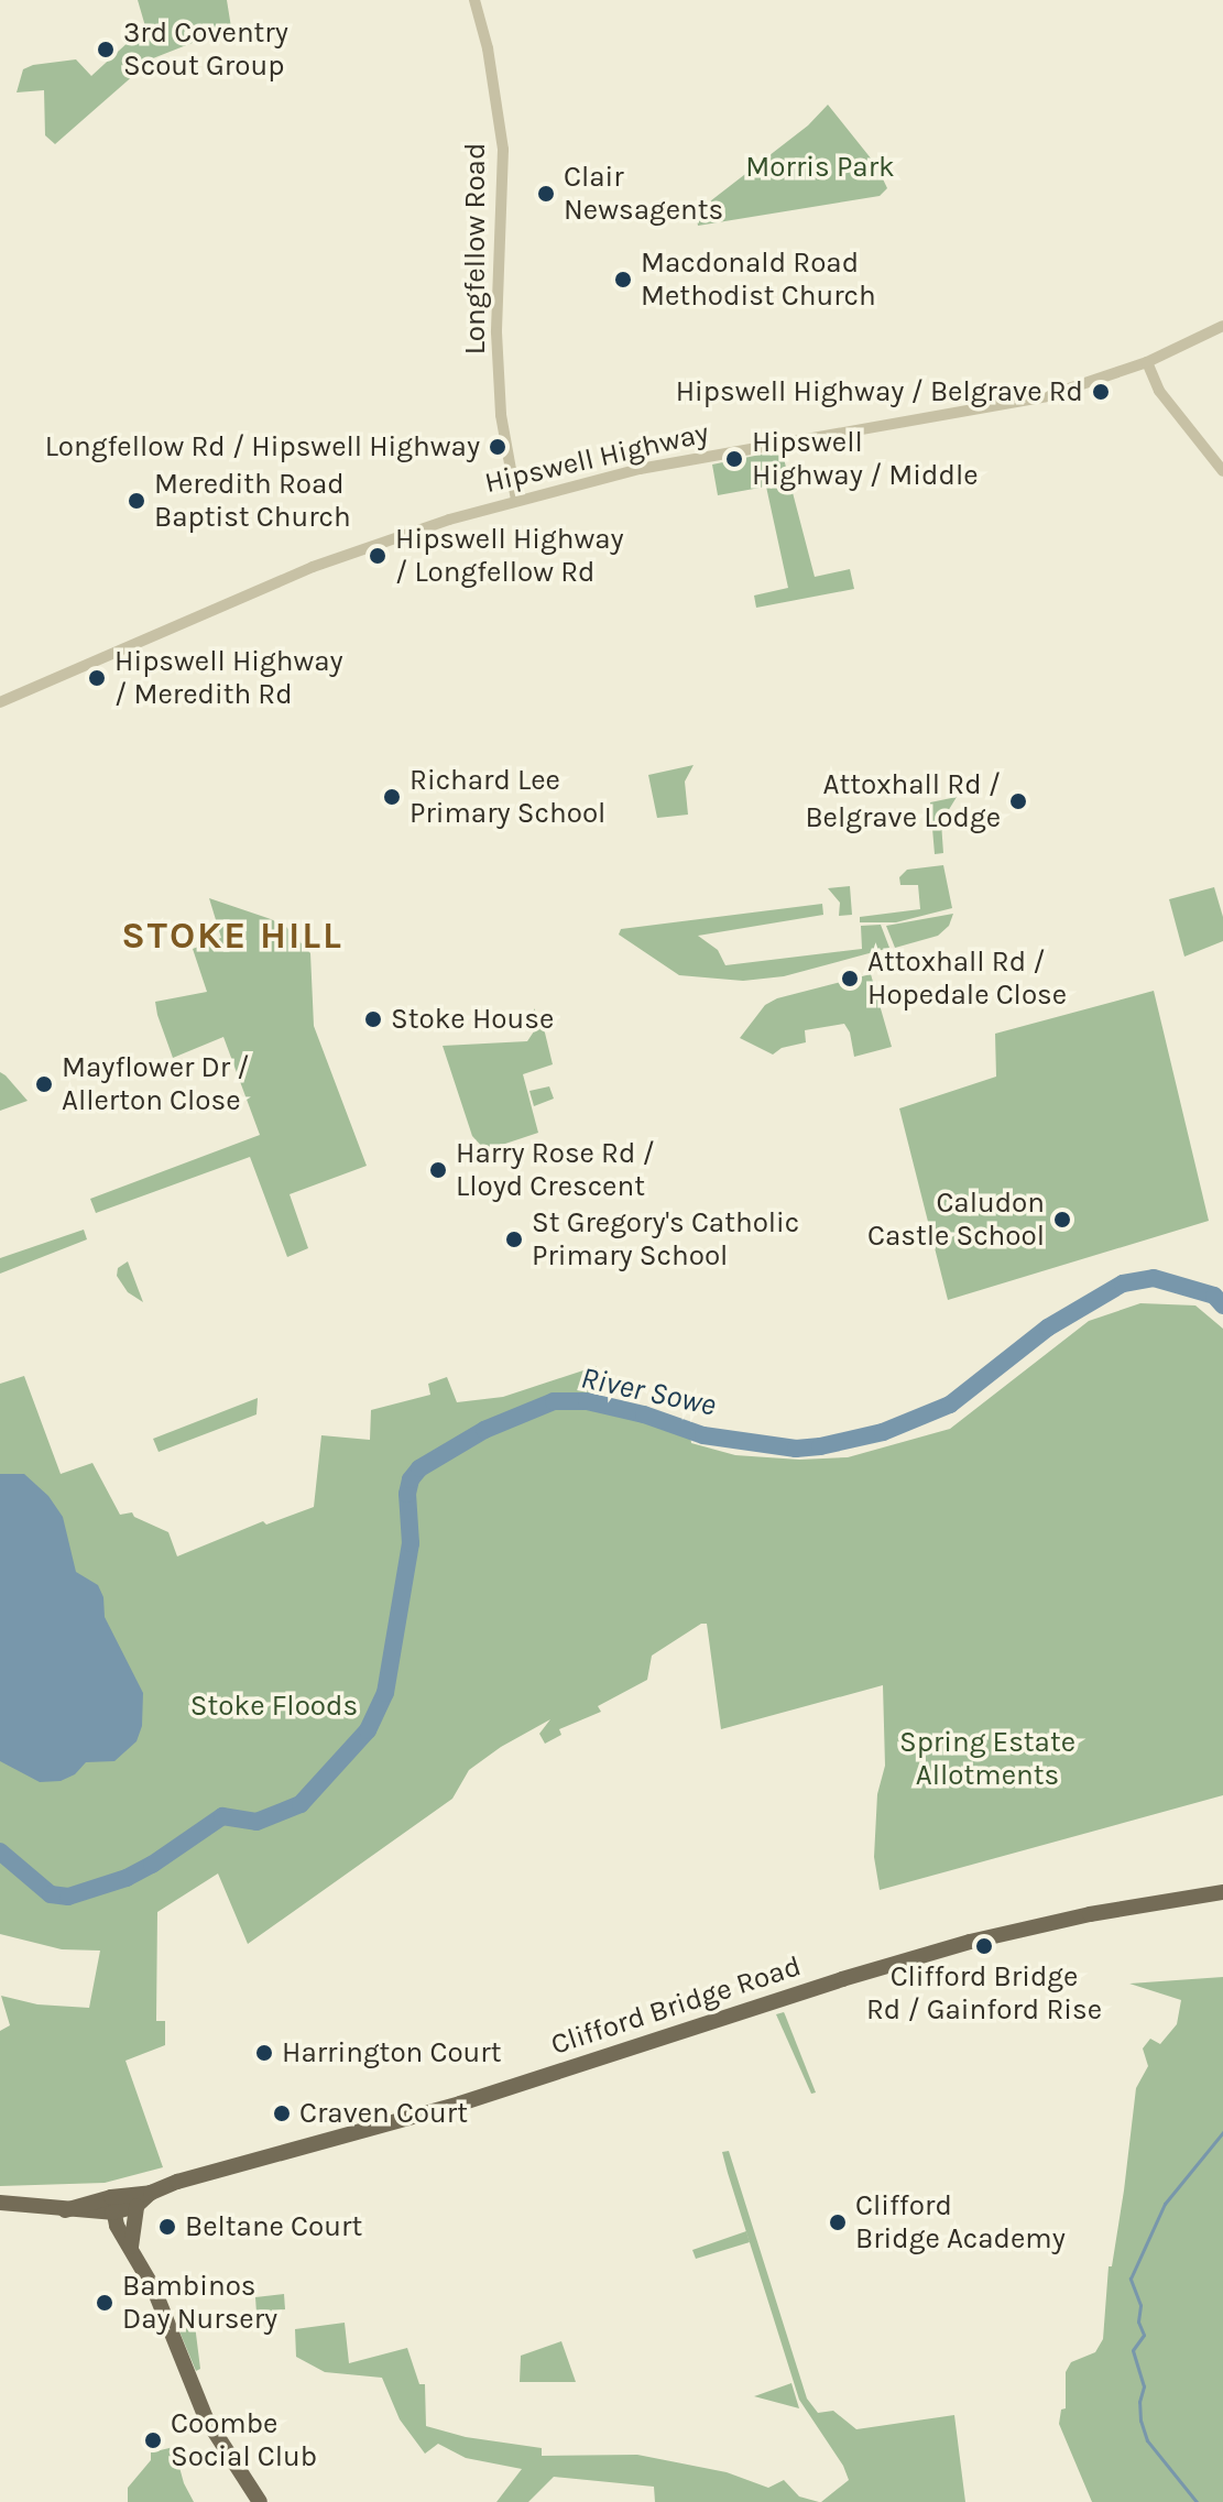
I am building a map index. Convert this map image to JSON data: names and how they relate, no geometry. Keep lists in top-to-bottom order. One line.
{"streets":{"main road":["Clifford Bridge Road"],"street":["Longfellow Road","Hipswell Highway"]},"crossings":[["Longfellow Road","Hipswell Highway"]],"districts":["STOKE HILL"],"water":["River Sowe"],"parks":["Morris Park","Stoke Floods","Spring Estate Allotments"],"places":["3rd Coventry Scout Group","Clair Newsagents","Macdonald Road Methodist Church","Hipswell Highway / Belgrave Rd","Longfellow Rd / Hipswell Highway","Hipswell Highway / Middle","Meredith Road Baptist Church","Hipswell Highway / Longfellow Rd","Hipswell Highway / Meredith Rd","Richard Lee Primary School","Attoxhall Rd / Belgrave Lodge","Attoxhall Rd / Hopedale Close","Stoke House","Mayflower Dr / Allerton Close","Harry Rose Rd / Lloyd Crescent","Caludon Castle School","St Gregory's Catholic Primary School","Clifford Bridge Rd / Gainford Rise","Harrington Court","Craven Court","Clifford Bridge Academy","Beltane Court","Bambinos Day Nursery","Coombe Social Club"]}
